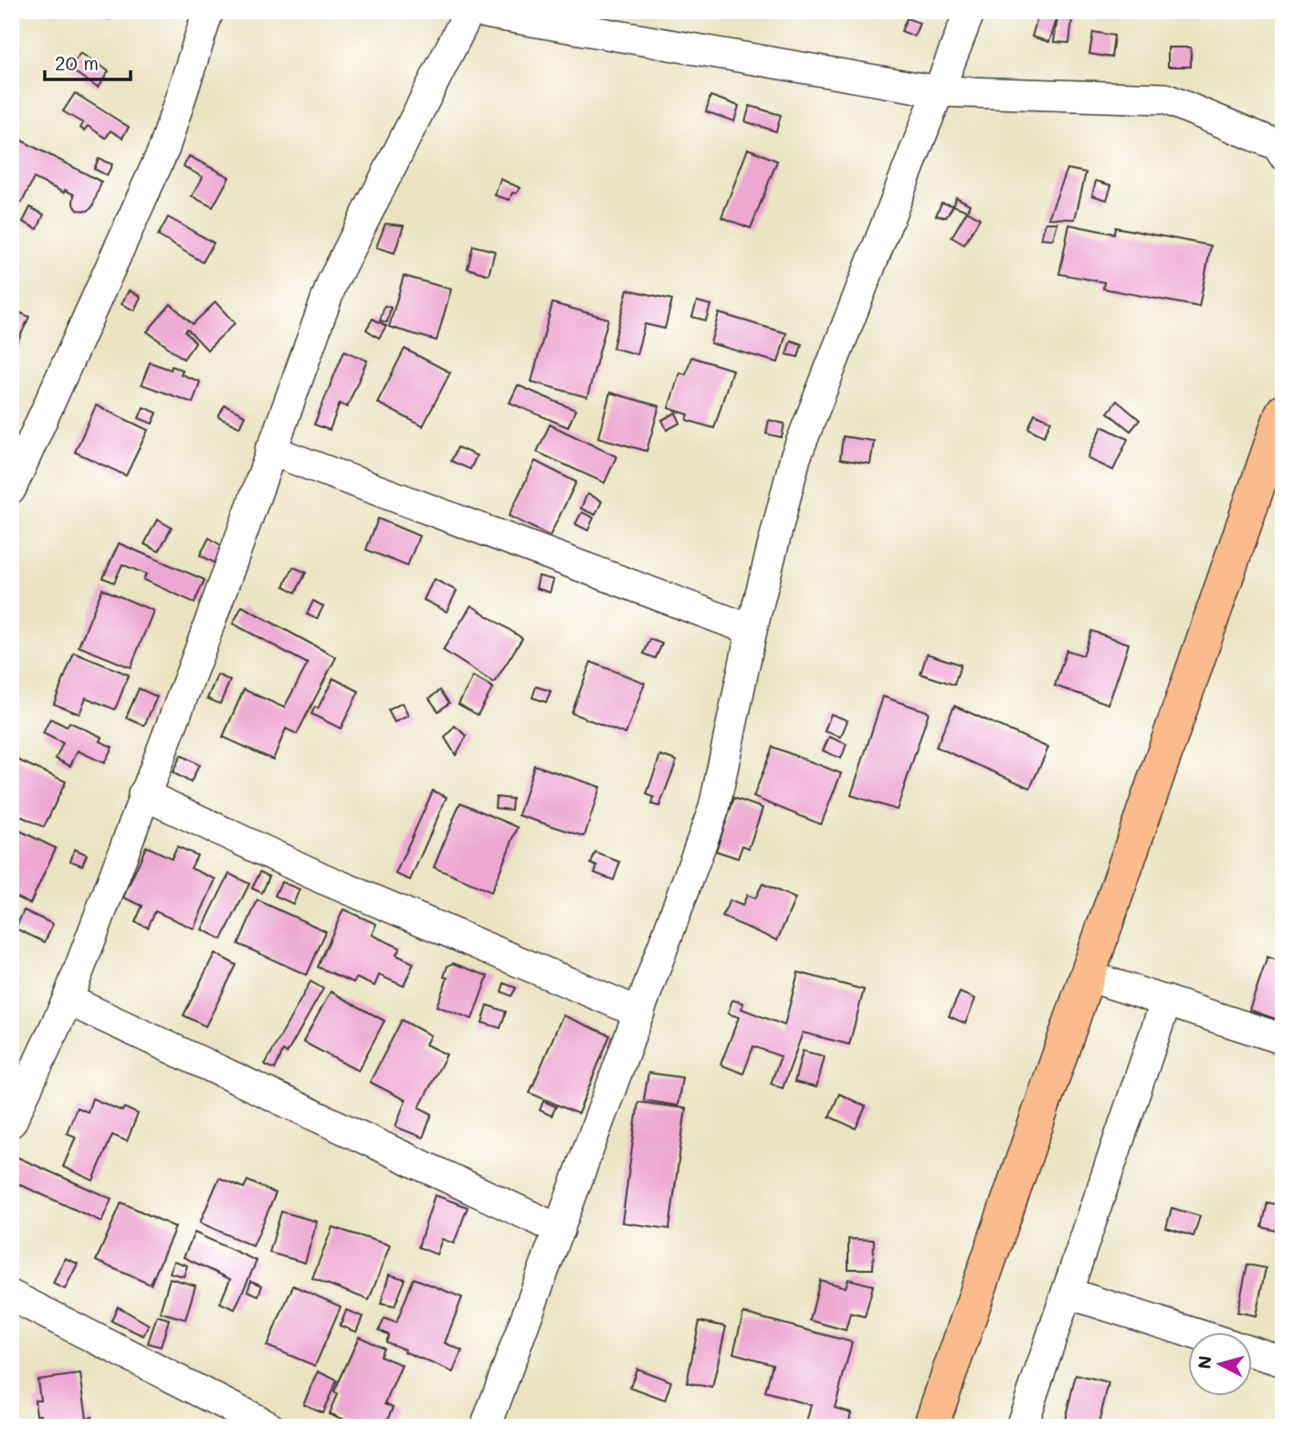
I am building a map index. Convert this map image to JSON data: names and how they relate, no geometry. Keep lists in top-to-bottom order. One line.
{"scale_bar":"20 m","north":"left"}
